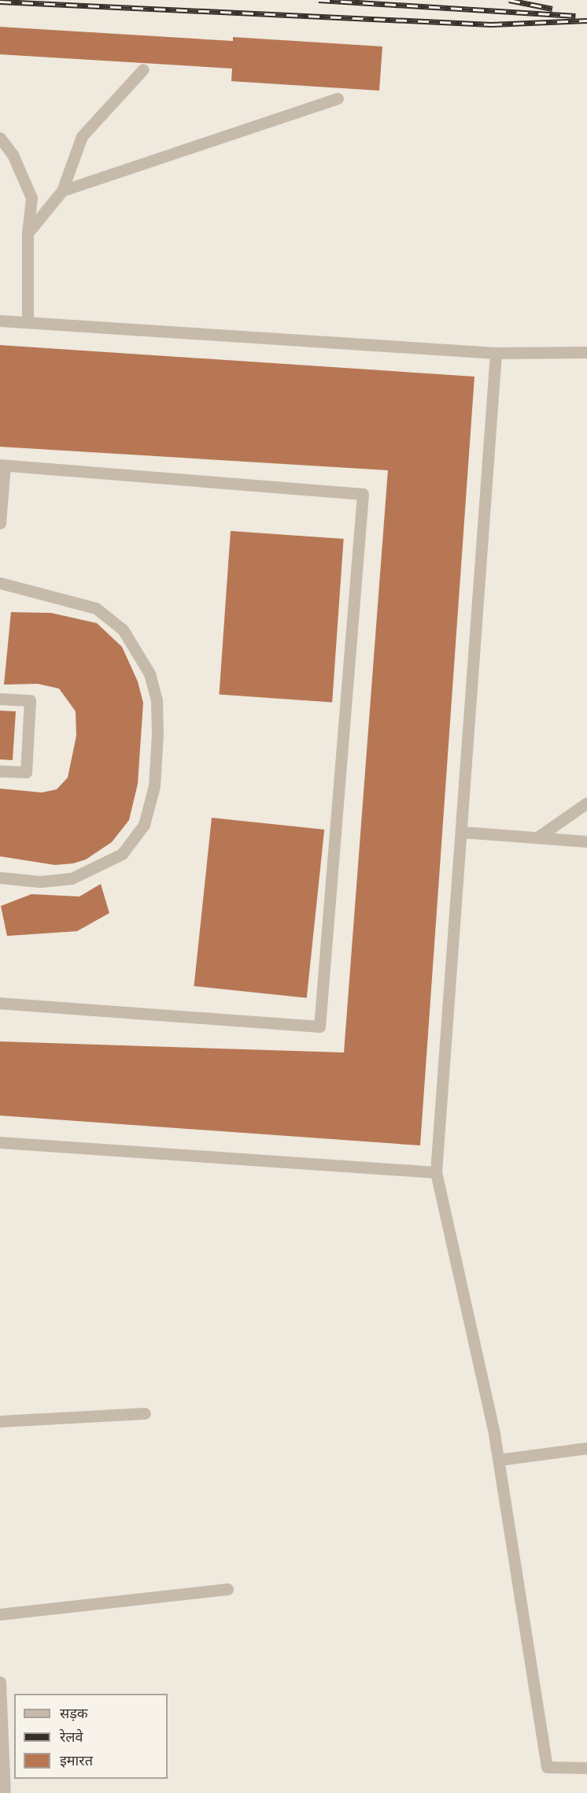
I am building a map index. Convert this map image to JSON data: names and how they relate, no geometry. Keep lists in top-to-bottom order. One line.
{"legend":["सड़क","रेलवे","इमारत"]}
